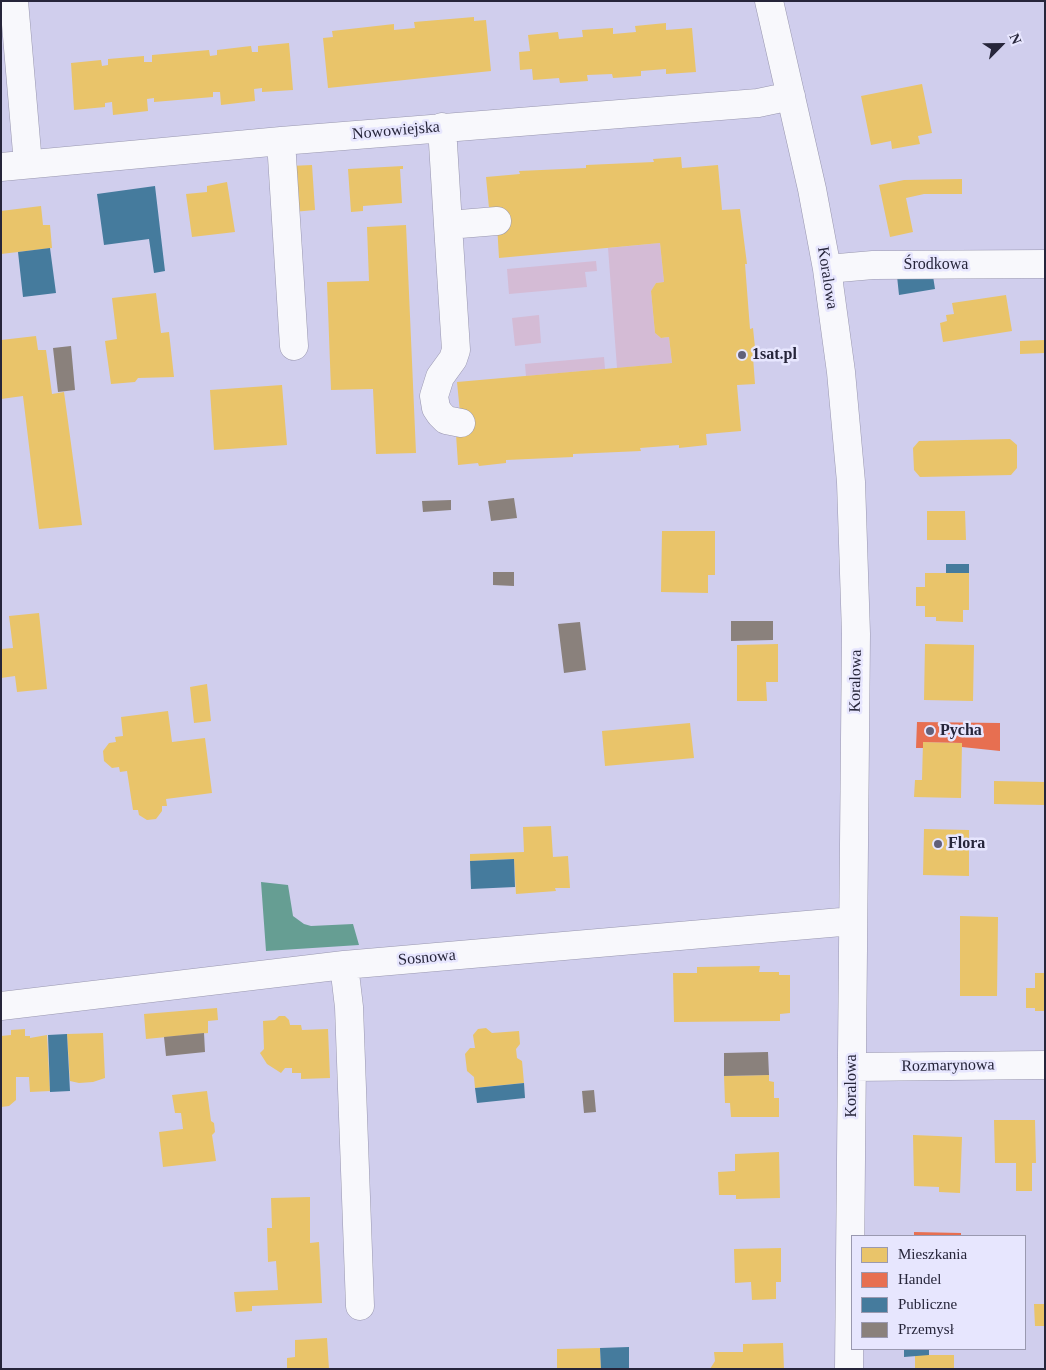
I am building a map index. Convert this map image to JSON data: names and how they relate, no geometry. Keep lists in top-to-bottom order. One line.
{"streets":{"street":["Nowowiejska","Środkowa","Koralowa","Sosnowa","Rozmarynowa"]},"crossings":[["Nowowiejska","Koralowa"],["Środkowa","Koralowa"],["Koralowa","Sosnowa"],["Koralowa","Rozmarynowa"]],"places":["1sat.pl","Pycha","Flora"],"legend":["Mieszkania","Handel","Publiczne","Przemysł"],"north":"top right"}
